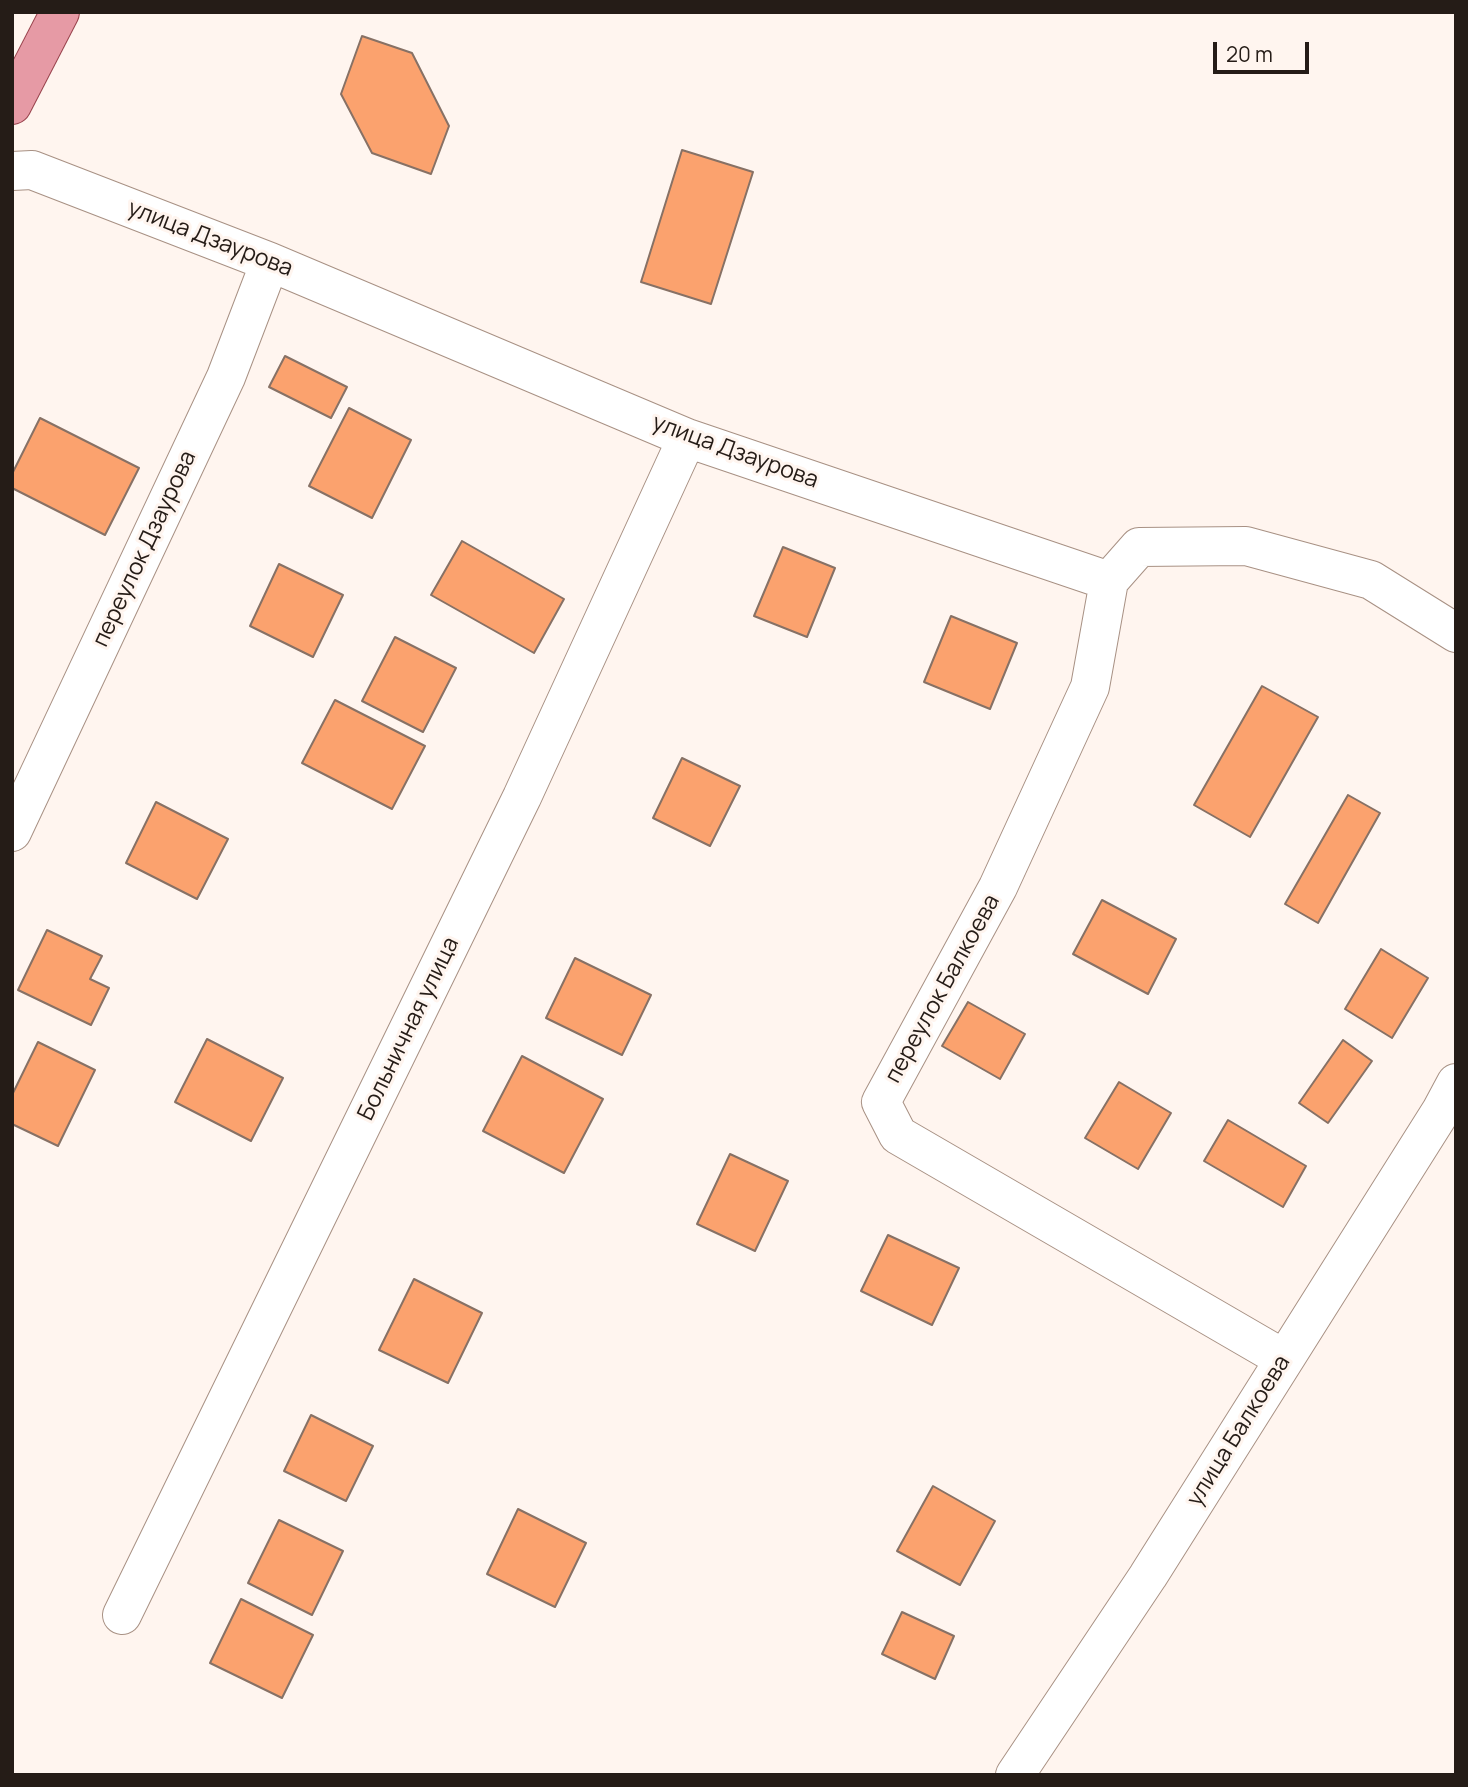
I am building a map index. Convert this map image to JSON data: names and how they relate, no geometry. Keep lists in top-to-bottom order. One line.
{"streets":{"street":["улица Дзаурова","переулок Дзаурова","переулок Балкоева","Больничная улица","улица Балкоева"]},"crossings":[["улица Дзаурова","переулок Дзаурова"],["улица Дзаурова","переулок Балкоева"],["улица Дзаурова","Больничная улица"],["переулок Балкоева","улица Балкоева"]],"scale_bar":"20 m"}
